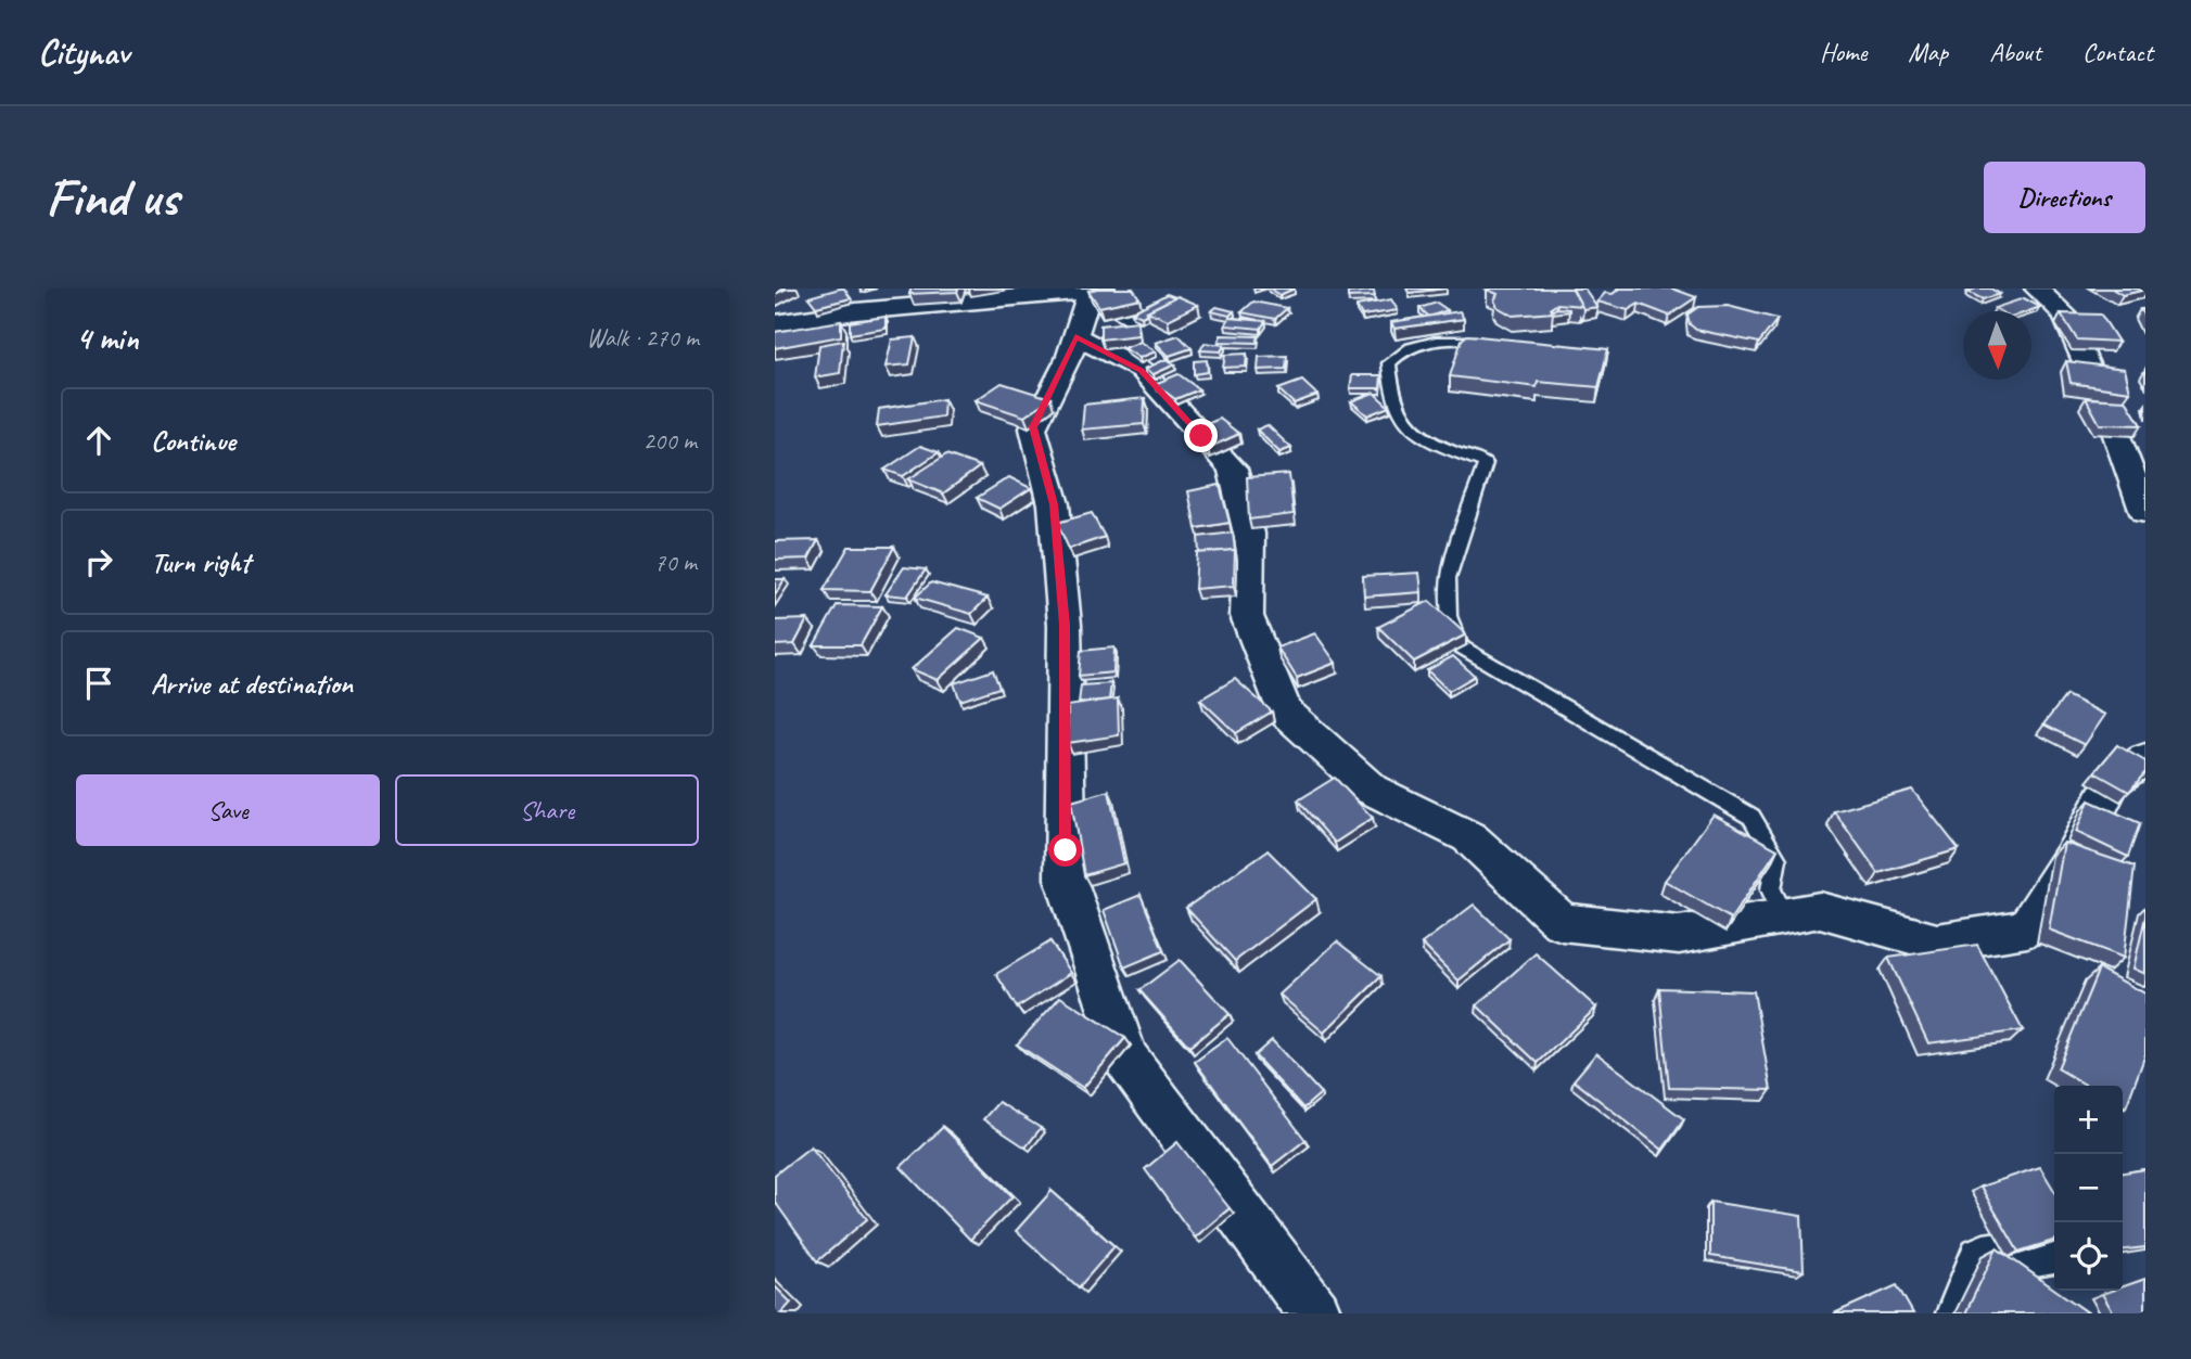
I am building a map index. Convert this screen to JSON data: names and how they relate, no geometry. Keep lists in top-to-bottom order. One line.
{"north":"bottom","page":{"header":"Citynav","nav":["Home","Map","About","Contact"],"buttons":["Directions",["Save","Share"]],"title":"Find us","heading":["4 min","Walk · 270 m"],"list":[["Continue","200 m"],["Turn right","70 m"],"Arrive at destination"],"map_buttons":["+","−"]}}
